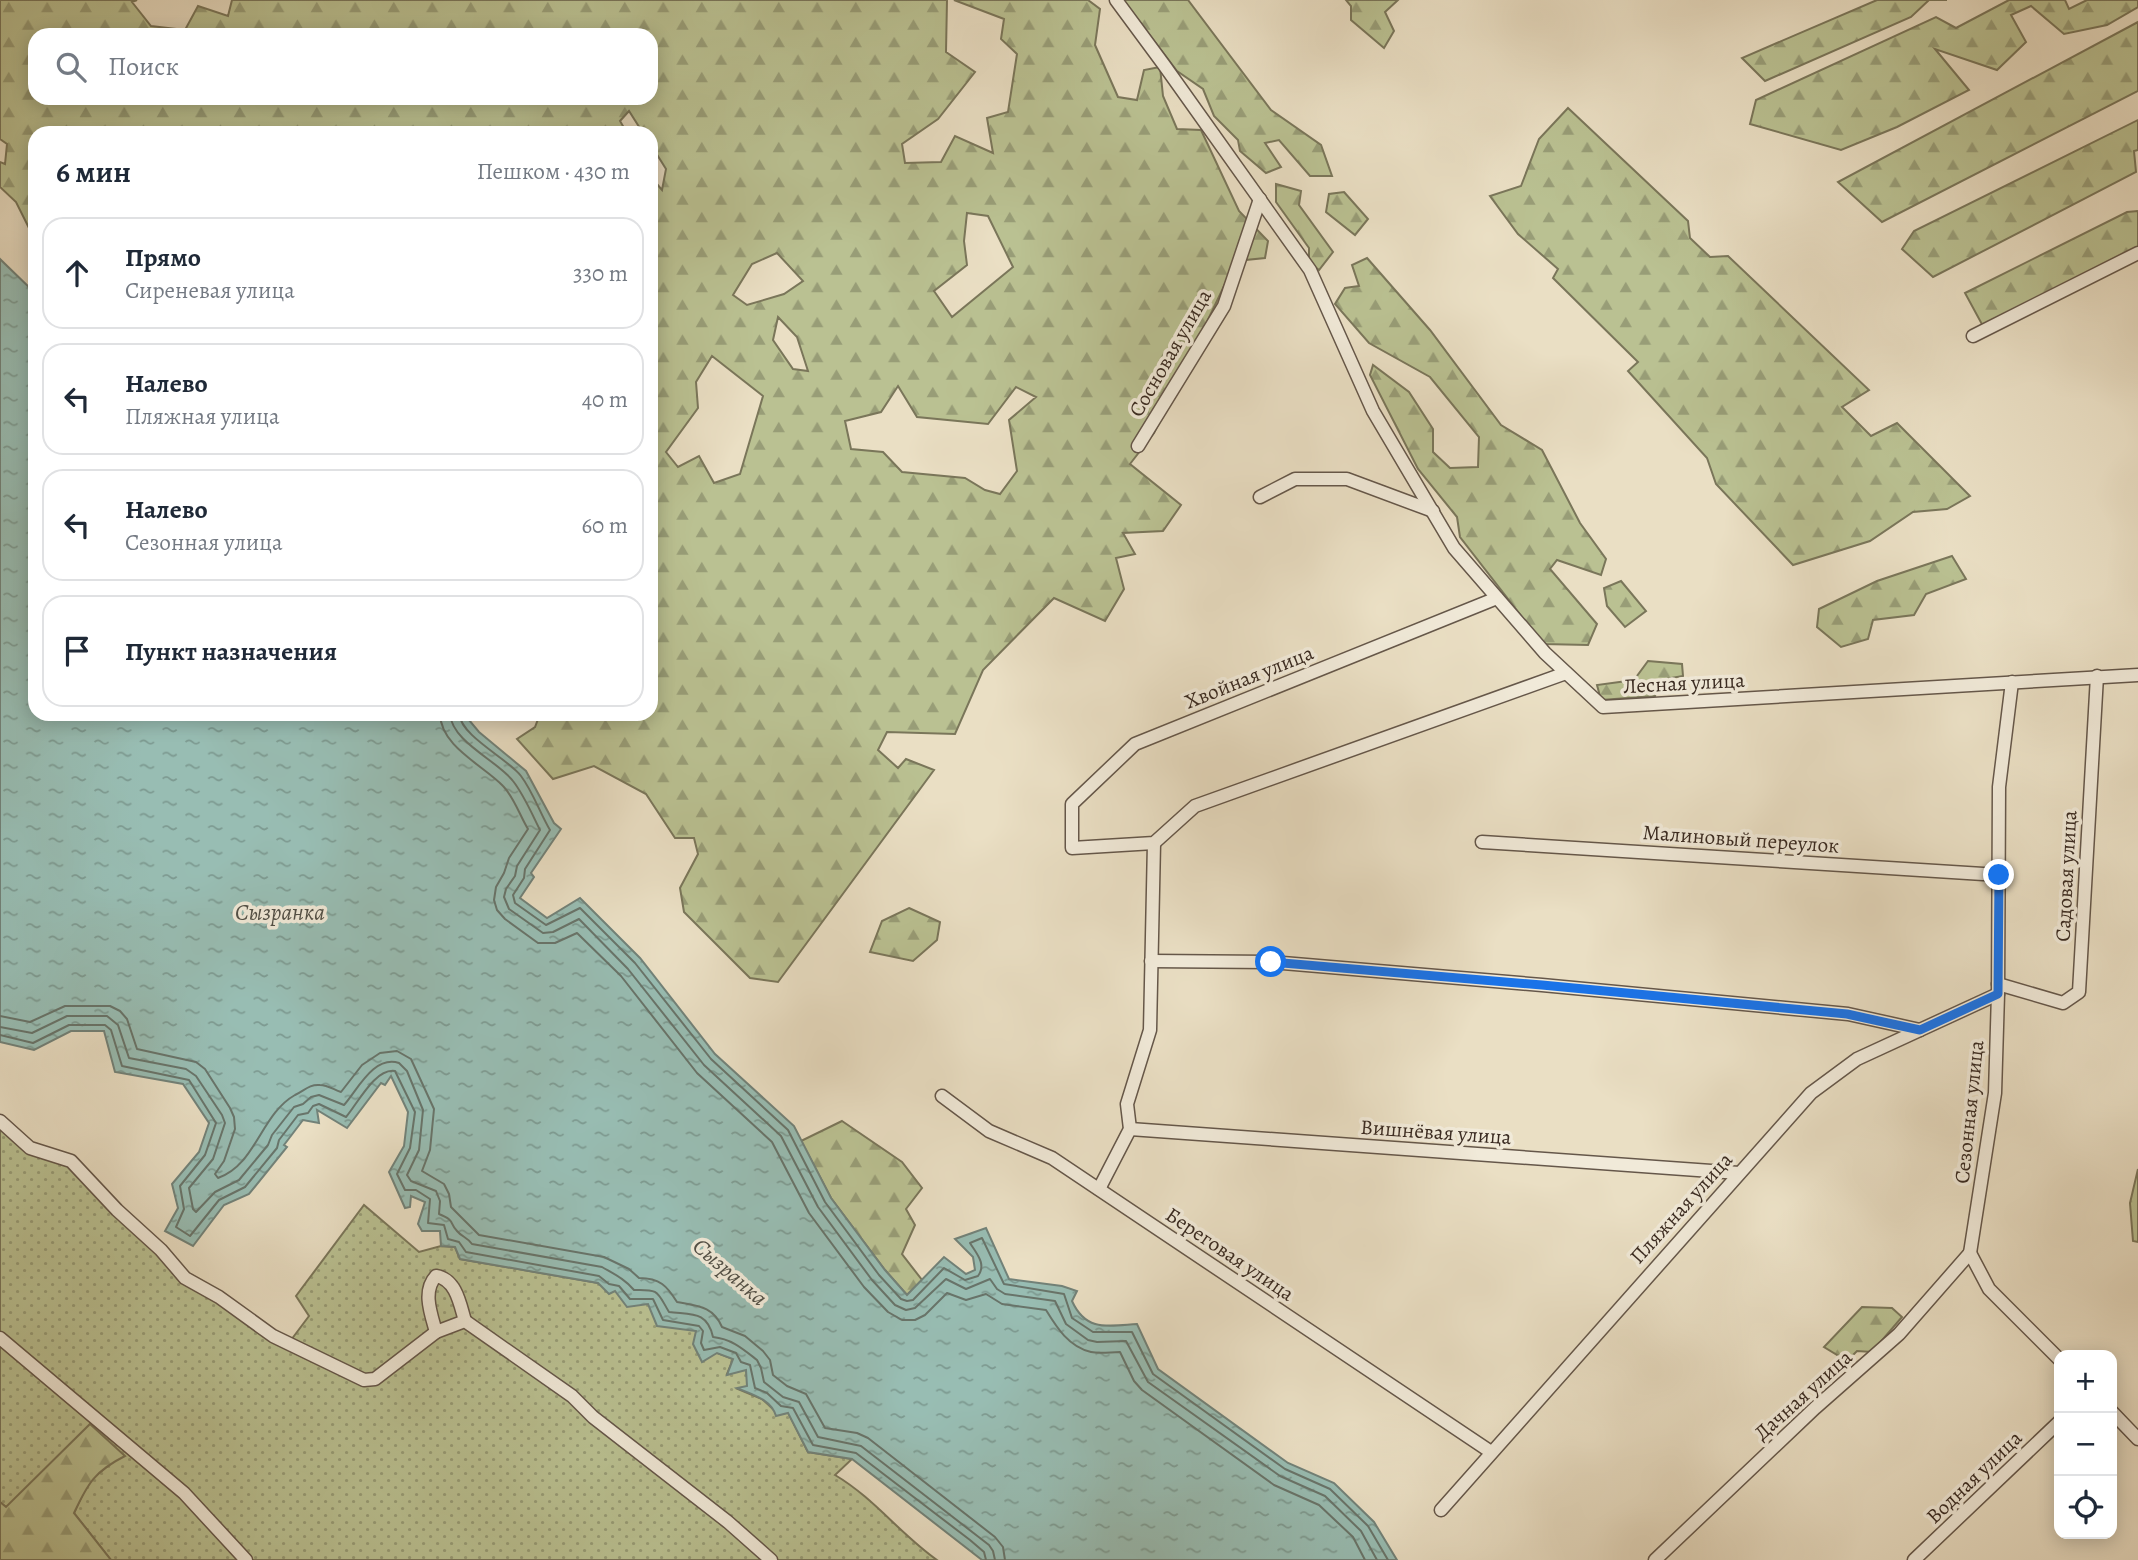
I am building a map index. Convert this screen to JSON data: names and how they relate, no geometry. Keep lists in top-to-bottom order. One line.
{"streets":{"street":["Сосновая улица","Хвойная улица","Лесная улица","Малиновый переулок","Садовая улица","Сезонная улица","Вишнёвая улица","Пляжная улица","Береговая улица","Дачная улица","Водная улица"]},"crossings":[["Сосновая улица","Лесная улица"],["Хвойная улица","Лесная улица"],["Лесная улица","Садовая улица"],["Лесная улица","Сезонная улица"],["Малиновый переулок","Сезонная улица"],["Садовая улица","Сезонная улица"],["Садовая улица","Пляжная улица"],["Сезонная улица","Пляжная улица"],["Сезонная улица","Дачная улица"],["Вишнёвая улица","Пляжная улица"],["Пляжная улица","Береговая улица"]],"water":["Сызранка"],"page":{"search":"Поиск","heading":["6 мин","Пешком · 430 m"],"list":[["Прямо","Сиреневая улица","330 m"],["Налево","Пляжная улица","40 m"],["Налево","Сезонная улица","60 m"],"Пункт назначения"],"map_buttons":["+","−"]}}
